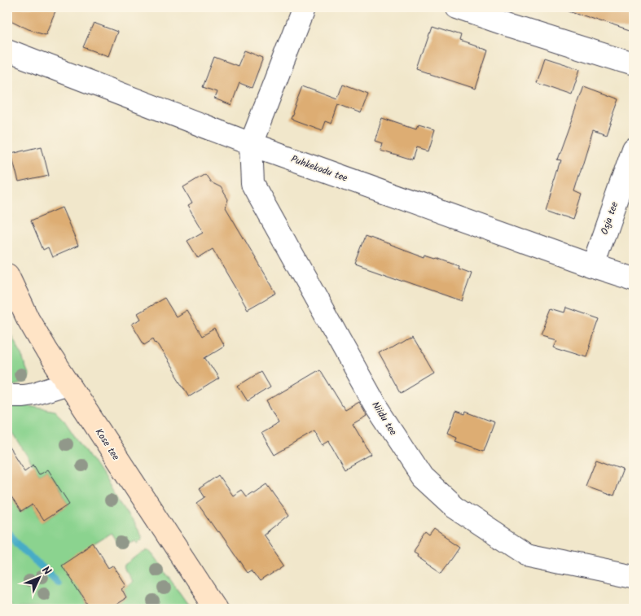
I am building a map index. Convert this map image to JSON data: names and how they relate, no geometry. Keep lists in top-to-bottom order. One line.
{"streets":{"main road":["Kose tee"],"street":["Puhkekodu tee","Osja tee","Niidu tee"]},"crossings":[["Puhkekodu tee","Osja tee"],["Puhkekodu tee","Niidu tee"]],"north":"top right"}
